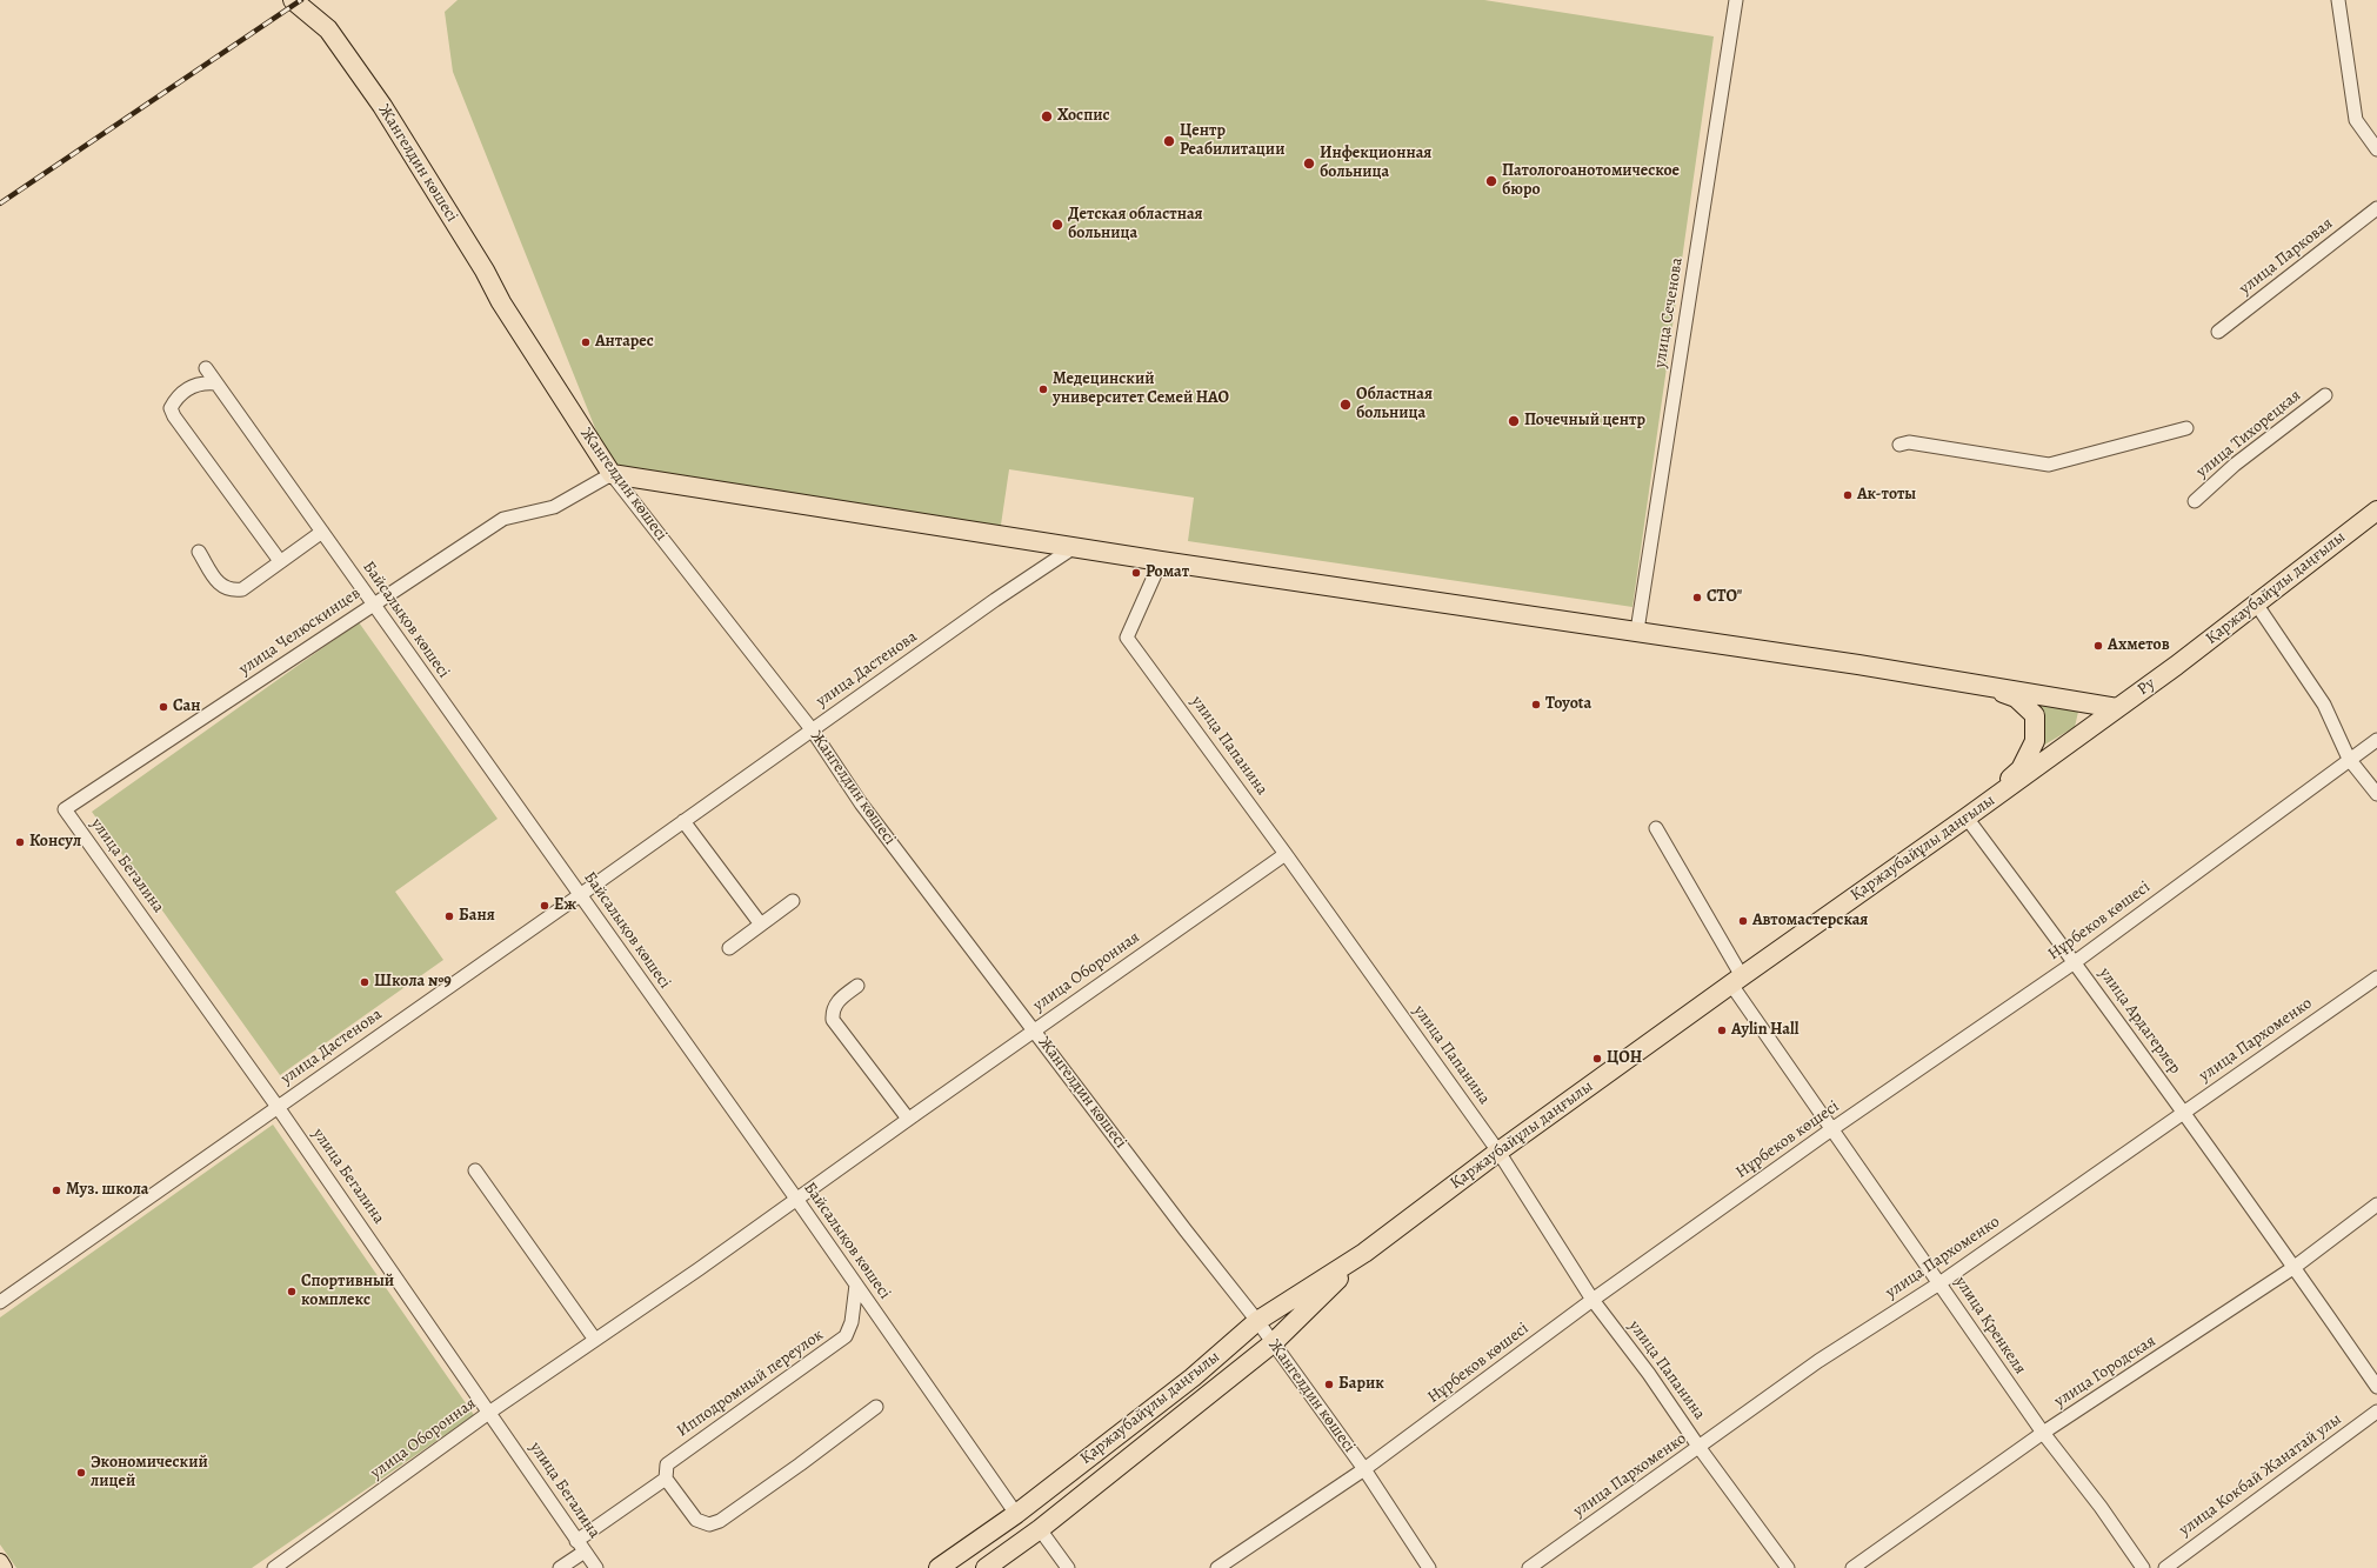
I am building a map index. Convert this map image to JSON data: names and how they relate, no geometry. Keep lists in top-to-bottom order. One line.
{"streets":{"highway":["Жангелдин көшесі","Қаржаубайұлы даңғылы","Ру"],"street":["улица Парковая","улица Сеченова","улица Тихорецкая","Байсалықов көшесі","улица Челюскинцев","улица Дастенова","улица Папанина","улица Бегалина","Нұрбеков көшесі","улица Оборонная","улица Ардагерлер","улица Пархоменко","улица Кренкеля","улица Городская","Ипподромный переулок","улица Кокбай Жанатай улы"]},"crossings":[["Жангелдин көшесі","Қаржаубайұлы даңғылы"],["Жангелдин көшесі","улица Челюскинцев"],["Жангелдин көшесі","улица Дастенова"],["Жангелдин көшесі","Нұрбеков көшесі"],["Жангелдин көшесі","улица Оборонная"],["Қаржаубайұлы даңғылы","Байсалықов көшесі"],["Қаржаубайұлы даңғылы","Ру"],["Қаржаубайұлы даңғылы","улица Папанина"],["Қаржаубайұлы даңғылы","улица Ардагерлер"],["Қаржаубайұлы даңғылы","улица Кренкеля"],["Байсалықов көшесі","улица Челюскинцев"],["Байсалықов көшесі","улица Дастенова"],["Байсалықов көшесі","улица Оборонная"],["Байсалықов көшесі","Ипподромный переулок"],["улица Челюскинцев","улица Бегалина"],["улица Дастенова","улица Бегалина"],["улица Папанина","Нұрбеков көшесі"],["улица Папанина","улица Оборонная"],["улица Папанина","улица Пархоменко"],["улица Бегалина","улица Оборонная"],["Нұрбеков көшесі","улица Ардагерлер"],["Нұрбеков көшесі","улица Кренкеля"],["улица Ардагерлер","улица Пархоменко"],["улица Ардагерлер","улица Городская"],["улица Пархоменко","улица Кренкеля"],["улица Кренкеля","улица Городская"]],"places":["Хоспис","Центр Реабилитации","Инфекционная больница","Патологоанотомическое бюро","Детская областная больница","Антарес","Медецинский университет Семей НАО","Областная больница","Почечный центр","Ак-тоты","Ромат","СТО\"","Ахметов","Toyota","Сан","Консул","Еж","Баня","Автомастерская","Школа №9","Aylin Hall","ЦОН","Муз. школа","Спортивный комплекс","Барик","Экономический лицей"]}
